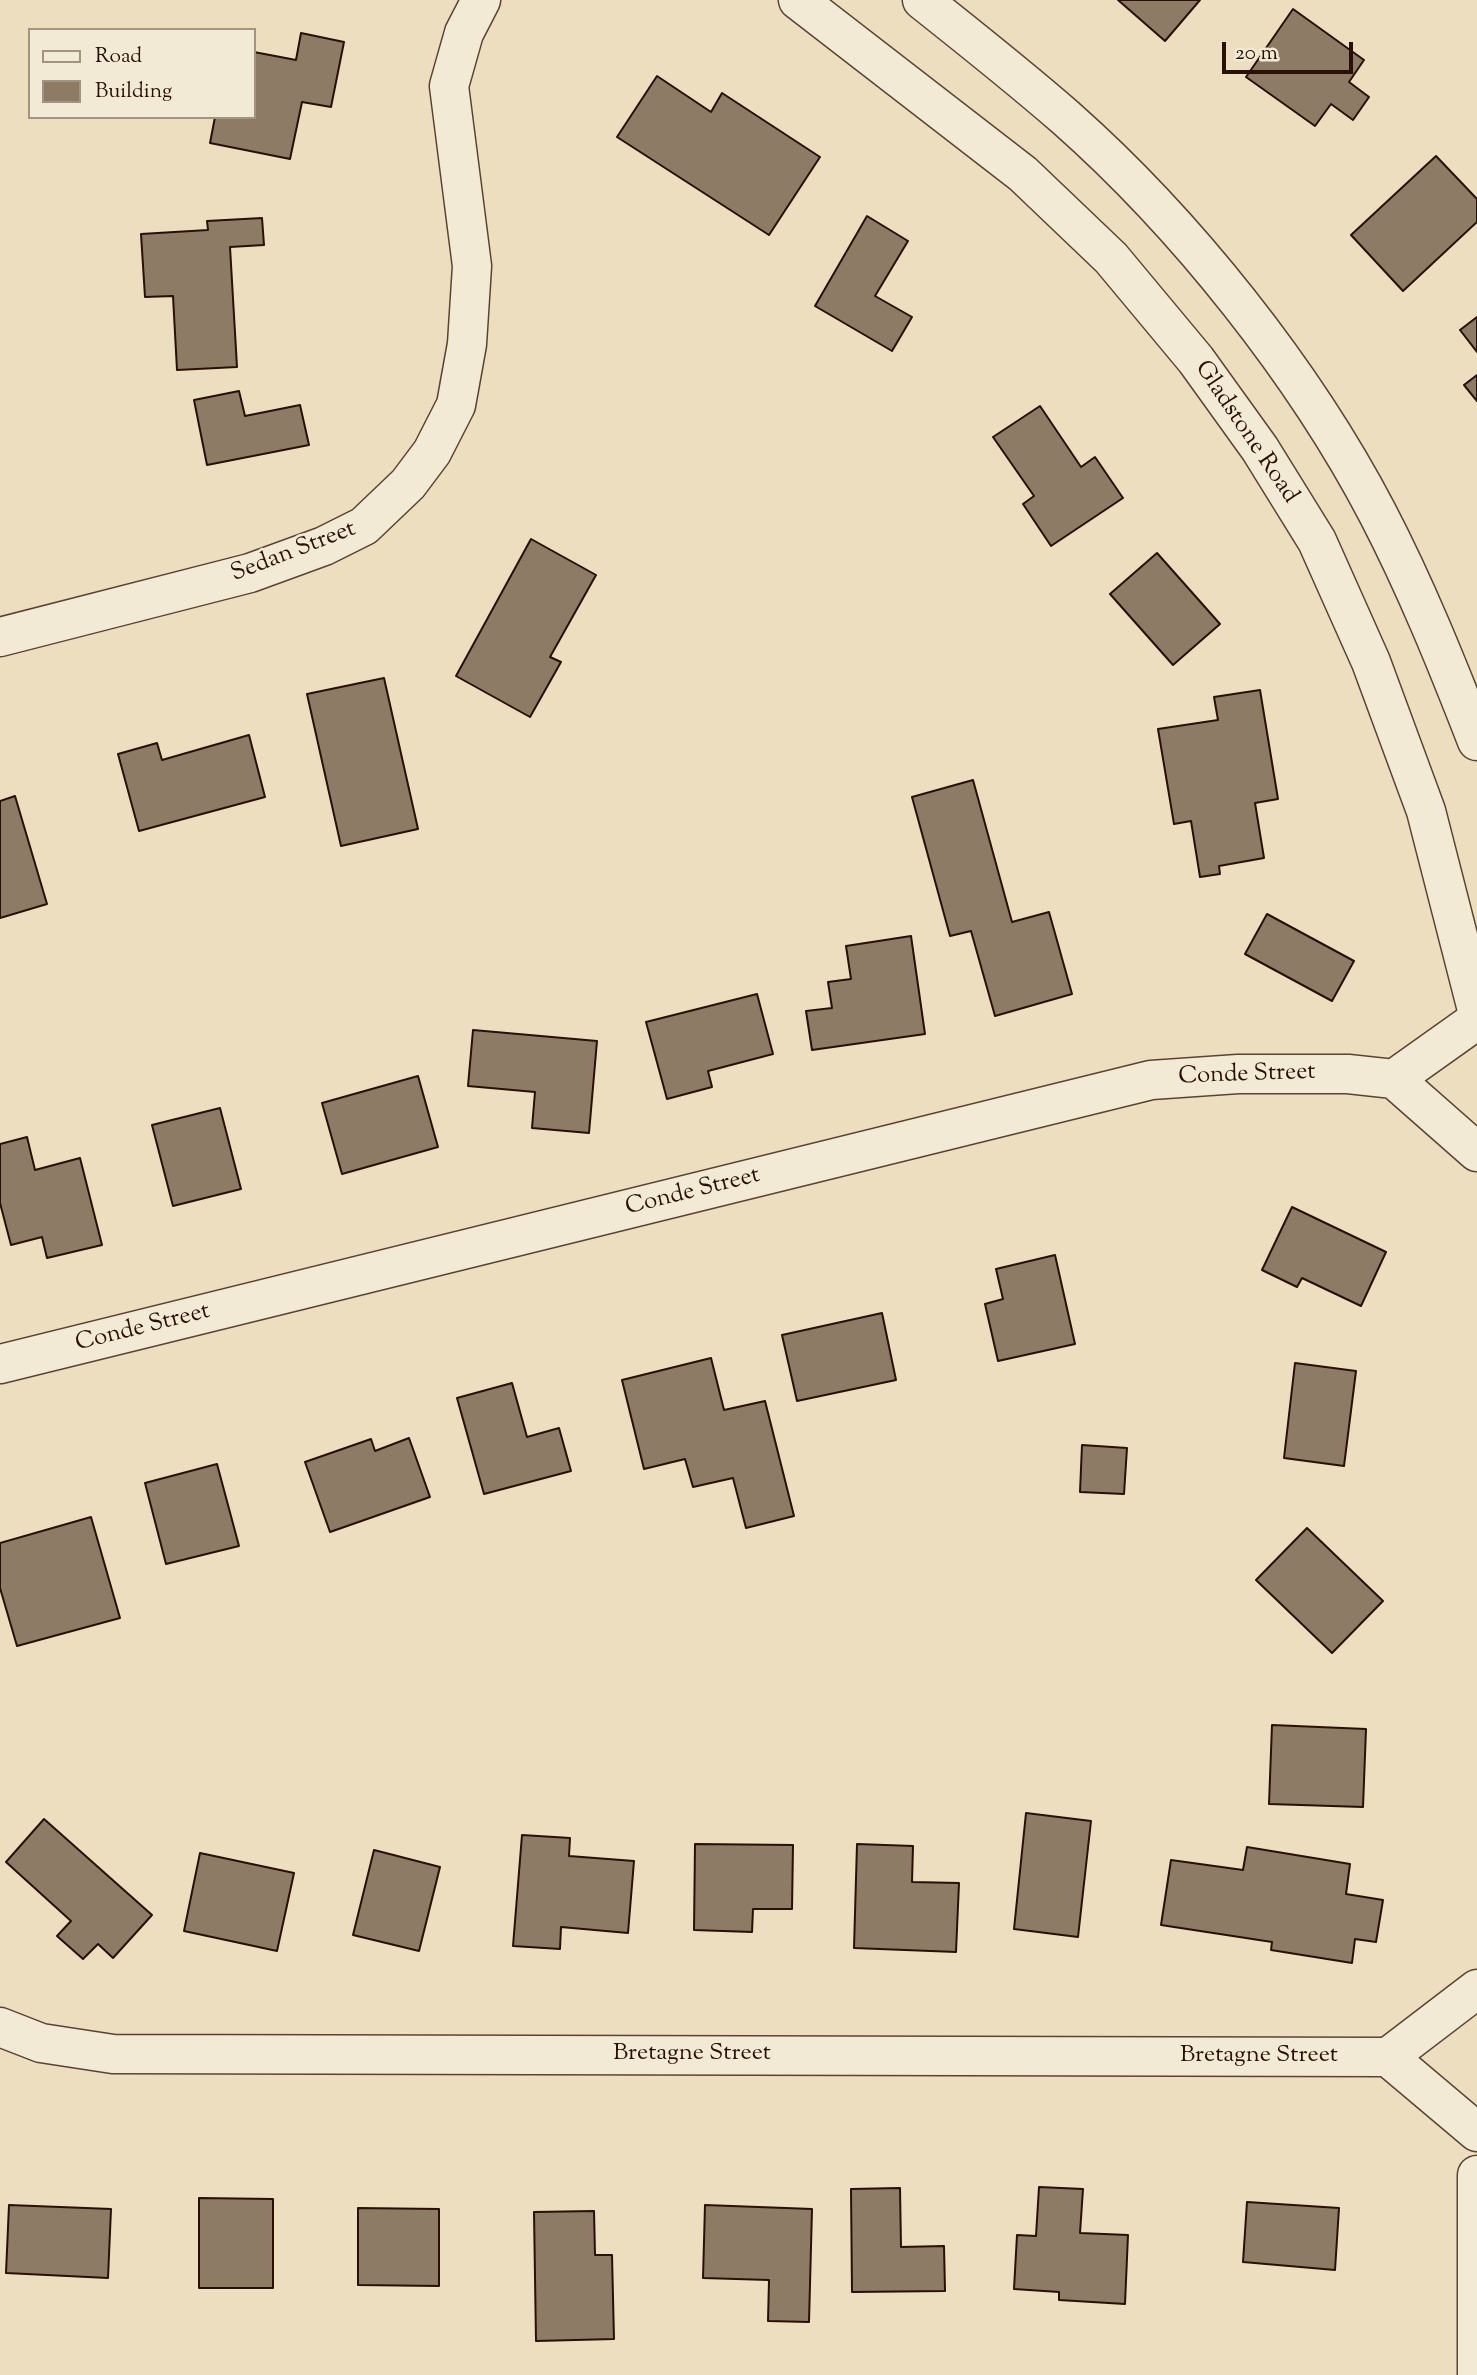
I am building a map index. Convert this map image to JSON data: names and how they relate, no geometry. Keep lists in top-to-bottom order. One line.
{"streets":{"street":["Gladstone Road","Sedan Street","Conde Street","Bretagne Street"]},"legend":["Road","Building"],"scale_bar":"20 m"}
